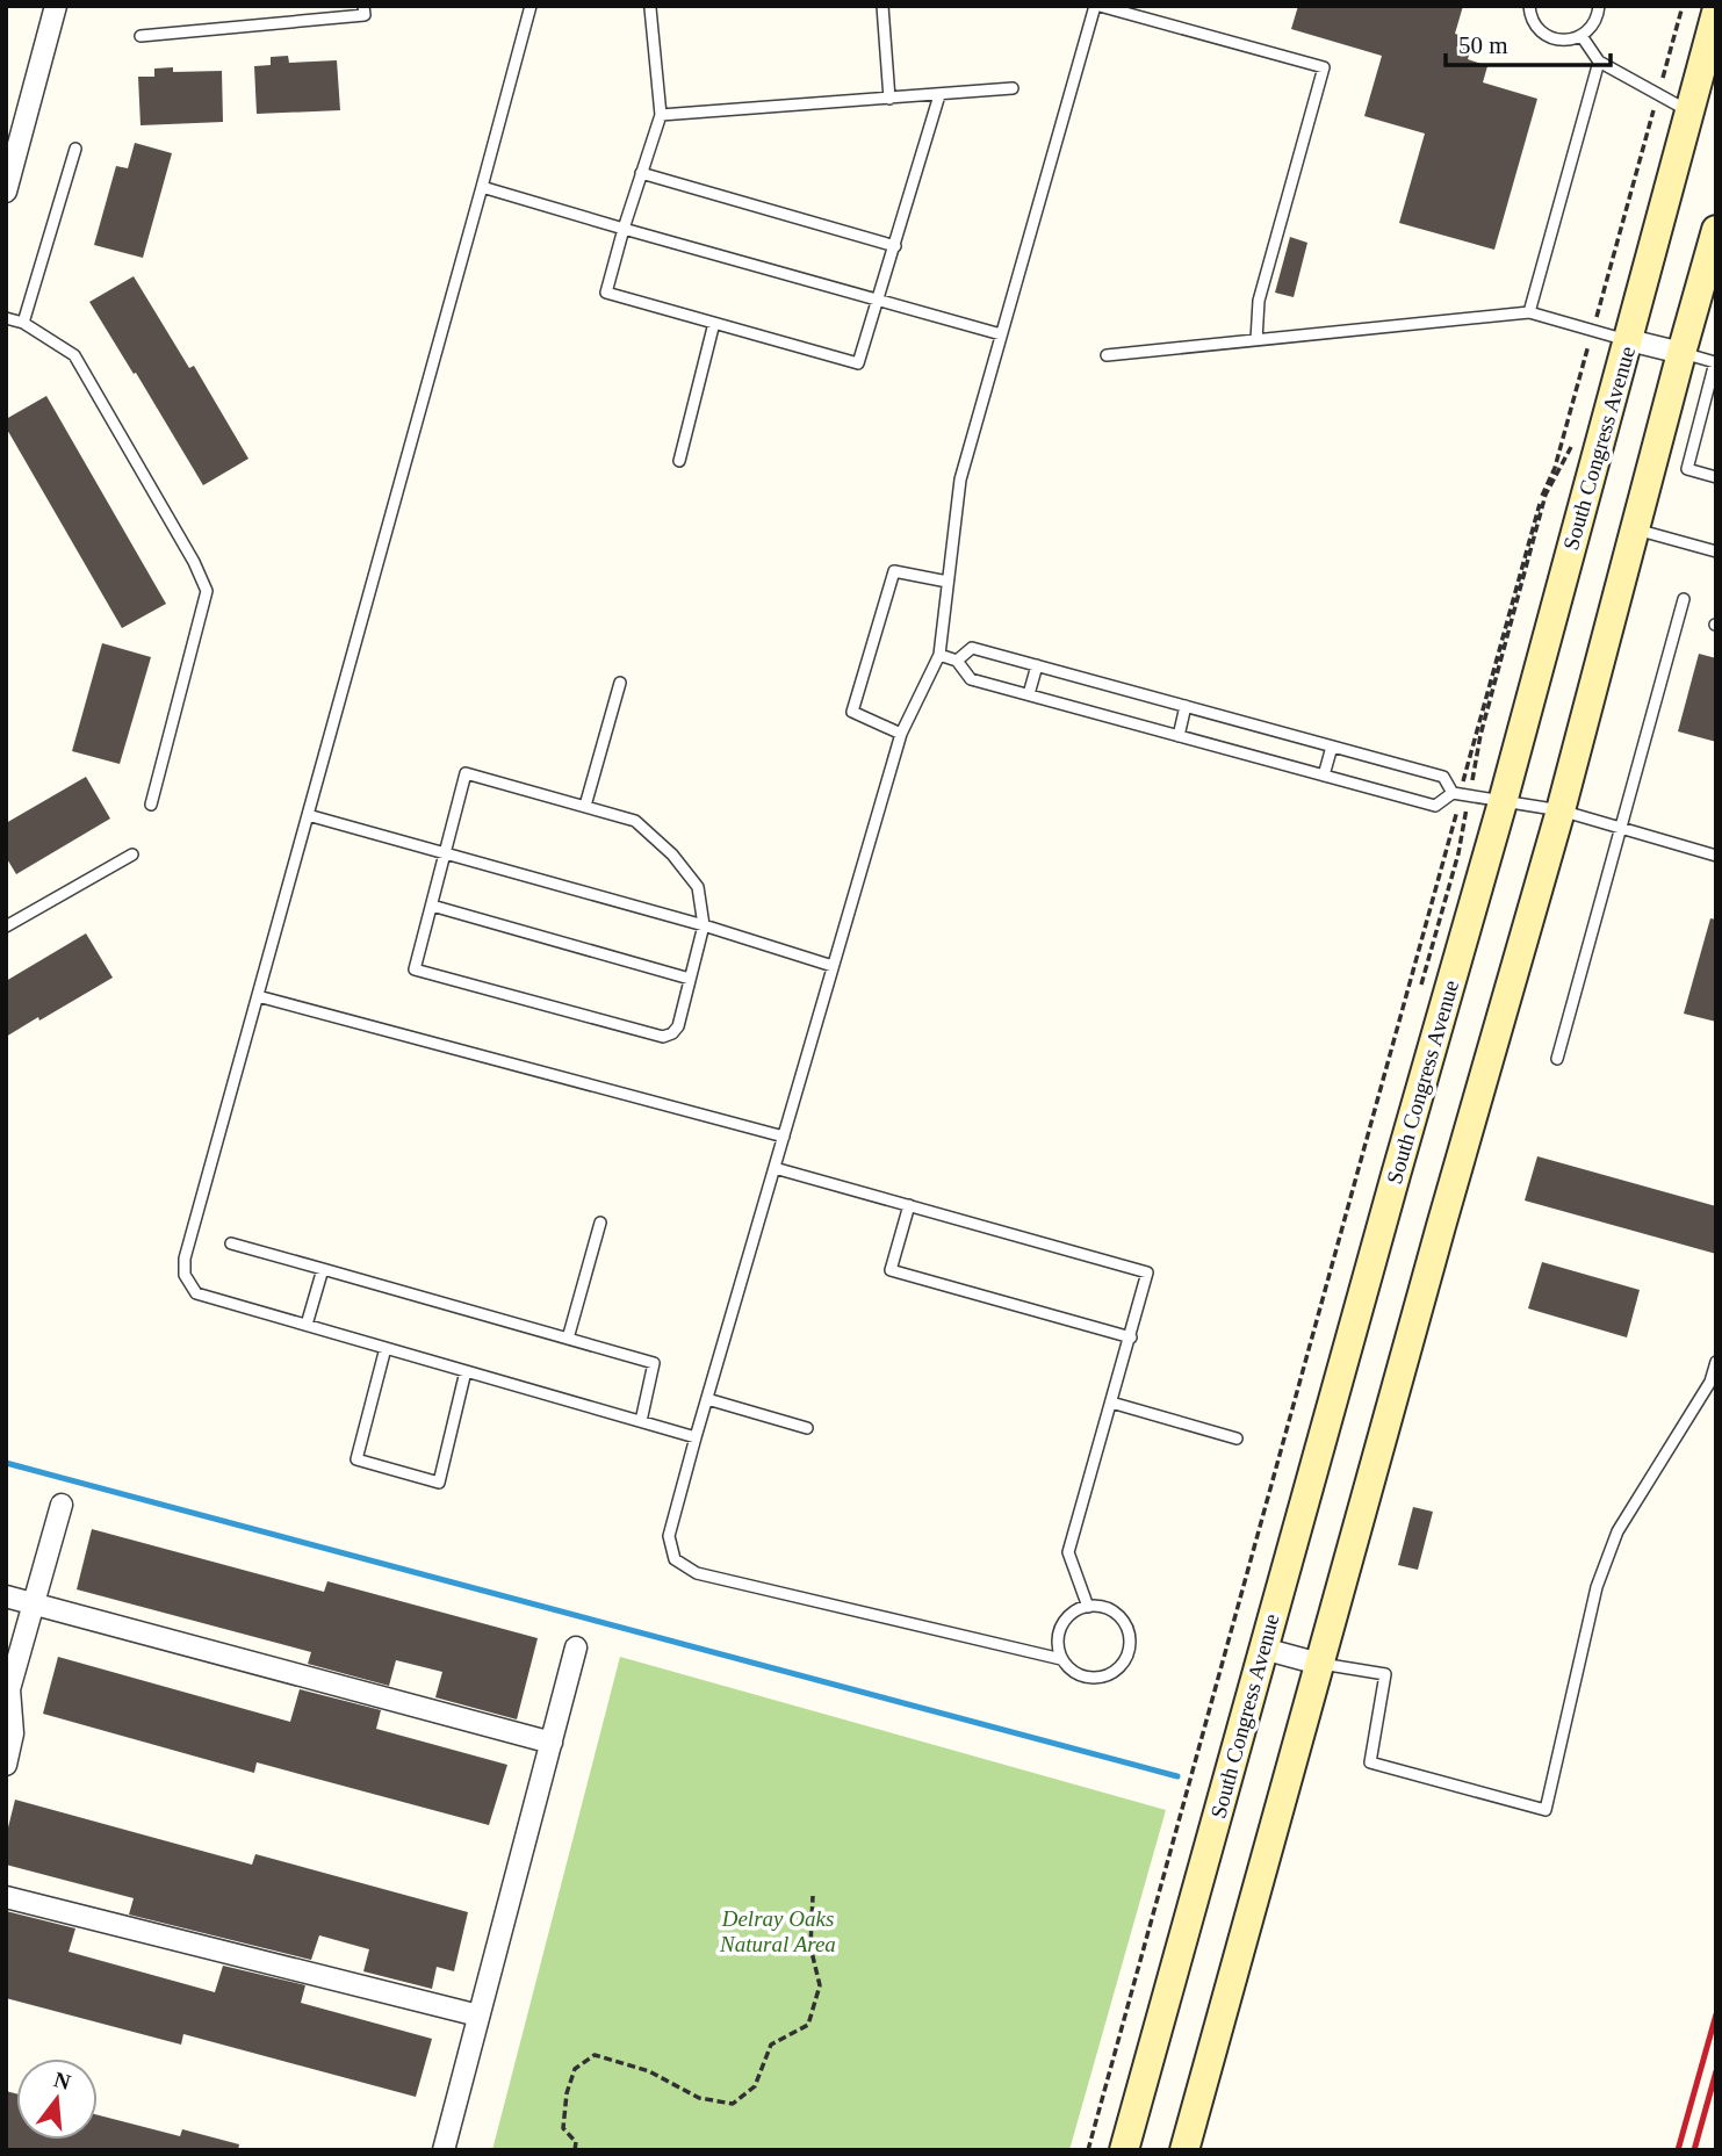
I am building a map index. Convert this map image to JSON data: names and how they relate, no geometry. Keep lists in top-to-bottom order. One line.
{"streets":{"main road":["South Congress Avenue"]},"parks":["Delray Oaks Natural Area"],"scale_bar":"50 m","north":"top"}
